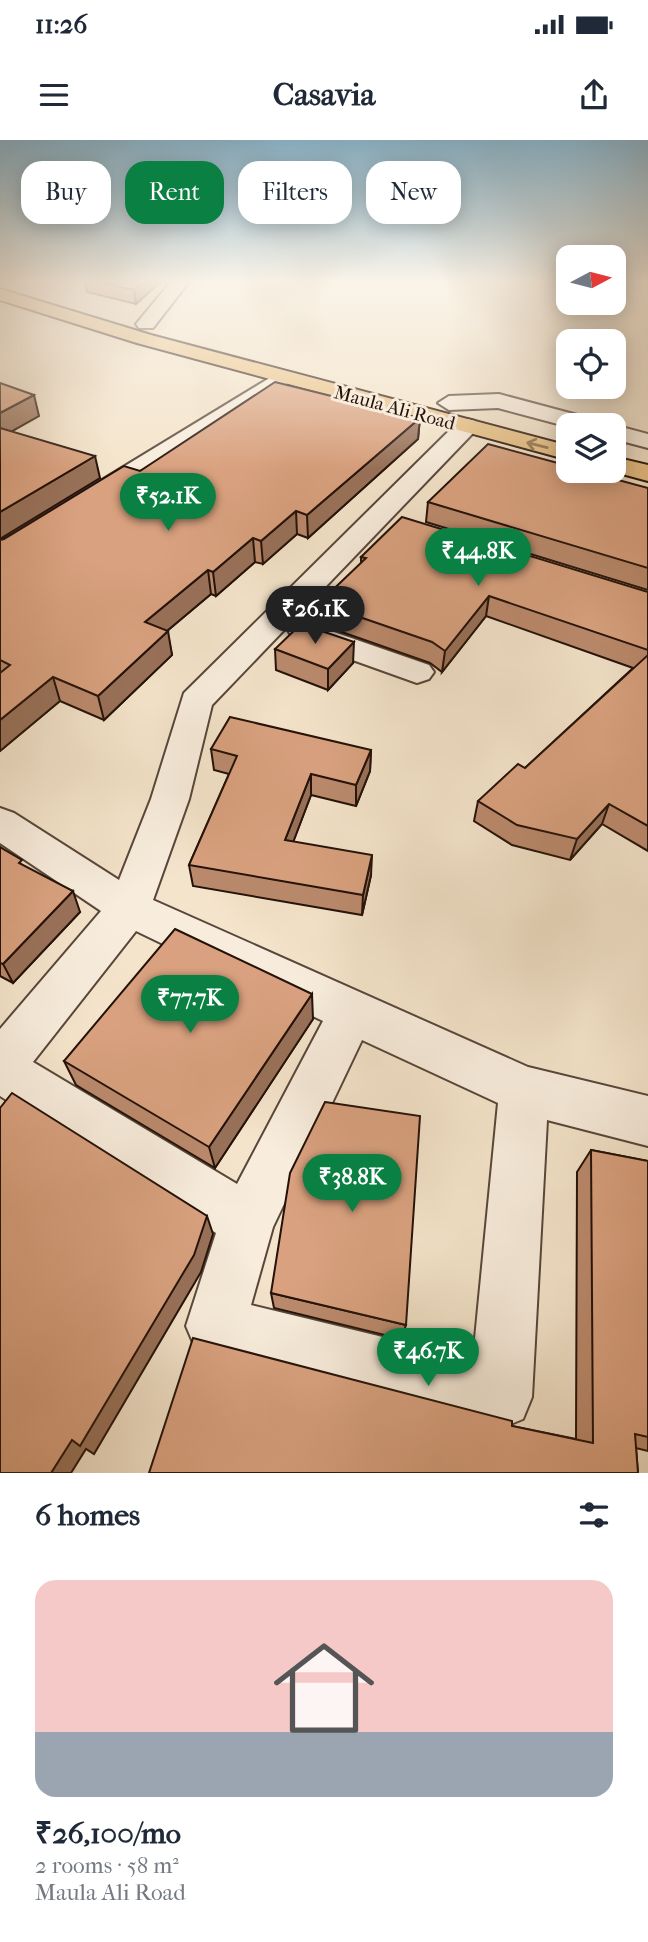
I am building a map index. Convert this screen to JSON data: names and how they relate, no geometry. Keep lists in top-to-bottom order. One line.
{"streets":{"main road":["Maula Ali Road"]},"north":"right","page":{"status":"11:26","header":"Casavia","chip":["Buy","Rent","Filters","New"],"price":["₹52.1K","₹44.8K","₹26.1K","₹77.7K","₹38.8K","₹46.7K"],"heading":"6 homes","list":[{"name":"₹26,100/mo","note":"2 rooms · 58 m² · Maula Ali Road"}]}}
